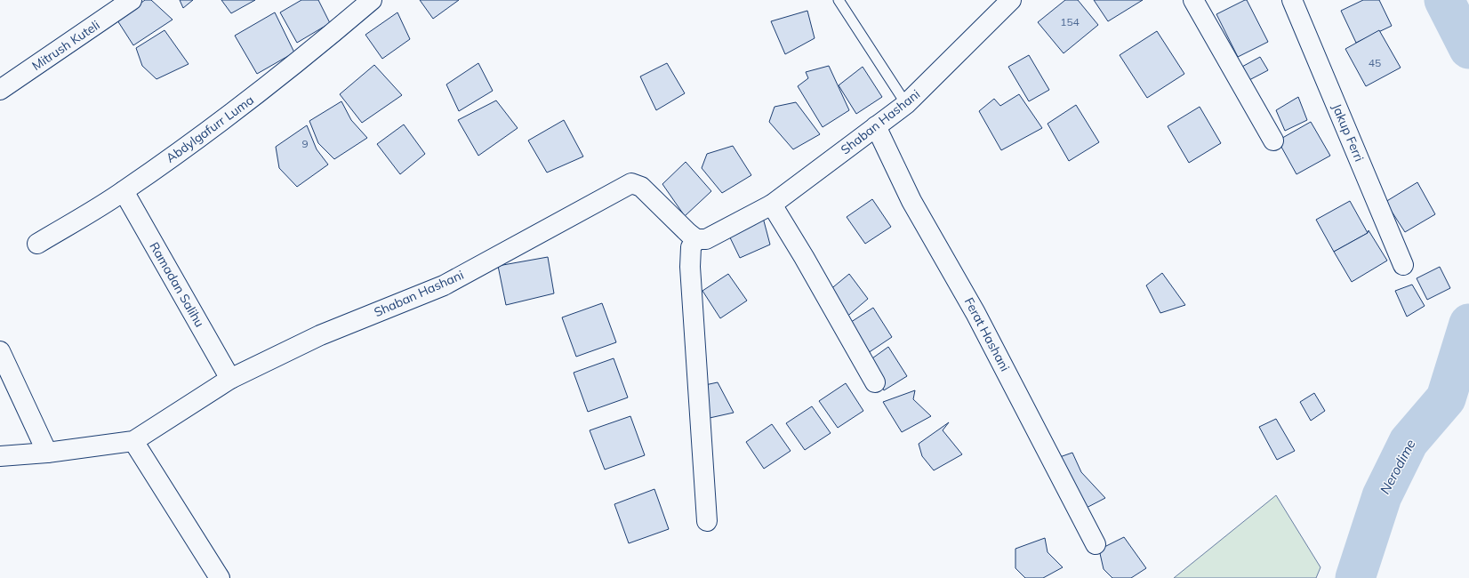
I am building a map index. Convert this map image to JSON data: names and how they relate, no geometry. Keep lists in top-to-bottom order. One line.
{"streets":{"street":["Mitrush Kuteli","Shaban Hashani","Abdylgafurr Luma","Jakup Ferri","Ramadan Salihu","Ferat Hashani"]},"crossings":[["Shaban Hashani","Ramadan Salihu"],["Shaban Hashani","Ferat Hashani"],["Abdylgafurr Luma","Ramadan Salihu"]],"water":["Nerodime"],"house_numbers":["154","45","9"]}
